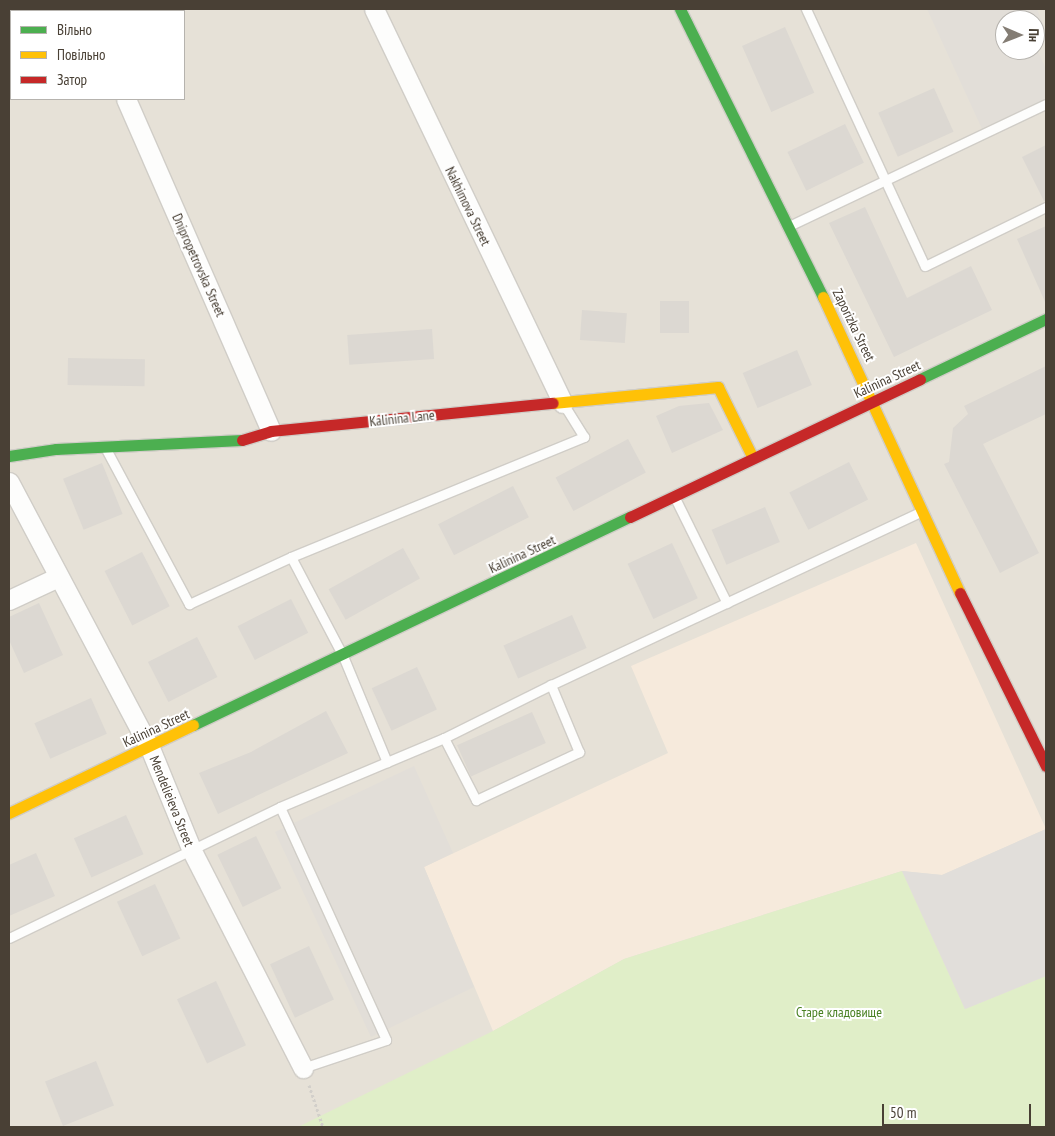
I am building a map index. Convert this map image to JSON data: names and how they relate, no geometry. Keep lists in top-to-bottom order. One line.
{"streets":{"street":["Nakhimova Street","Dnipropetrovska Street","Zaporizka Street","Kalinina Street","Kalinina Lane","Mendelieieva Street"]},"crossings":[["Nakhimova Street","Kalinina Lane"],["Dnipropetrovska Street","Kalinina Lane"],["Zaporizka Street","Kalinina Street"],["Kalinina Street","Kalinina Lane"],["Kalinina Street","Mendelieieva Street"]],"parks":["Старе кладовище"],"legend":["Вільно","Повільно","Затор"],"scale_bar":"50 m","north":"right"}
